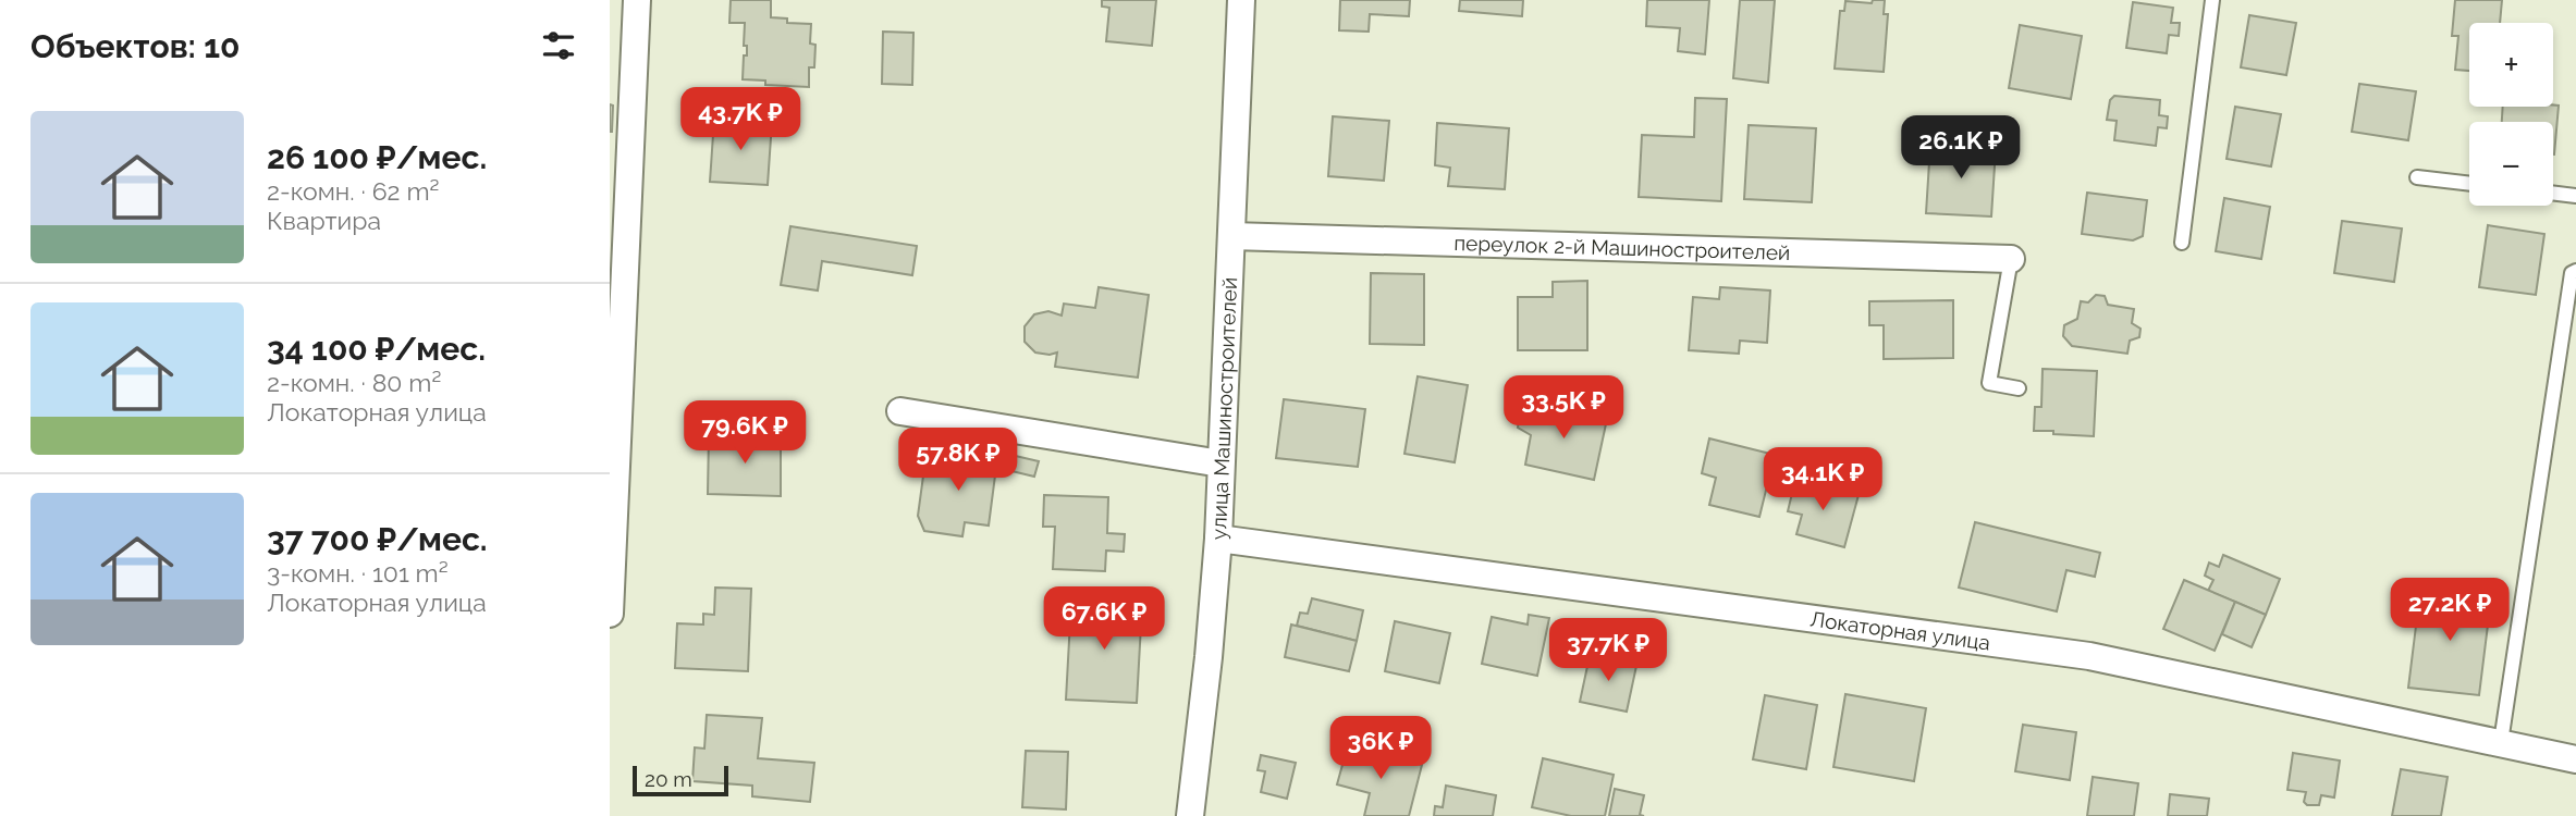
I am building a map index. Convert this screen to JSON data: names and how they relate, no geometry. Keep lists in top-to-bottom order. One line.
{"streets":{"street":["переулок 2-й Машиностроителей","улица Машиностроителей","Локаторная улица"]},"crossings":[["переулок 2-й Машиностроителей","улица Машиностроителей"],["улица Машиностроителей","Локаторная улица"]],"scale_bar":"20 m","page":{"heading":"Объектов: 10","map_buttons":["+","−"],"price":["43.7K ₽","26.1K ₽","33.5K ₽","79.6K ₽","57.8K ₽","34.1K ₽","27.2K ₽","67.6K ₽","37.7K ₽","36K ₽"],"list":[{"name":"26 100 ₽/мес.","note":"2-комн. · 62 m² · Квартира"},{"name":"34 100 ₽/мес.","note":"2-комн. · 80 m² · Локаторная улица"},{"name":"37 700 ₽/мес.","note":"3-комн. · 101 m² · Локаторная улица"}],"scale":"20 m"}}
